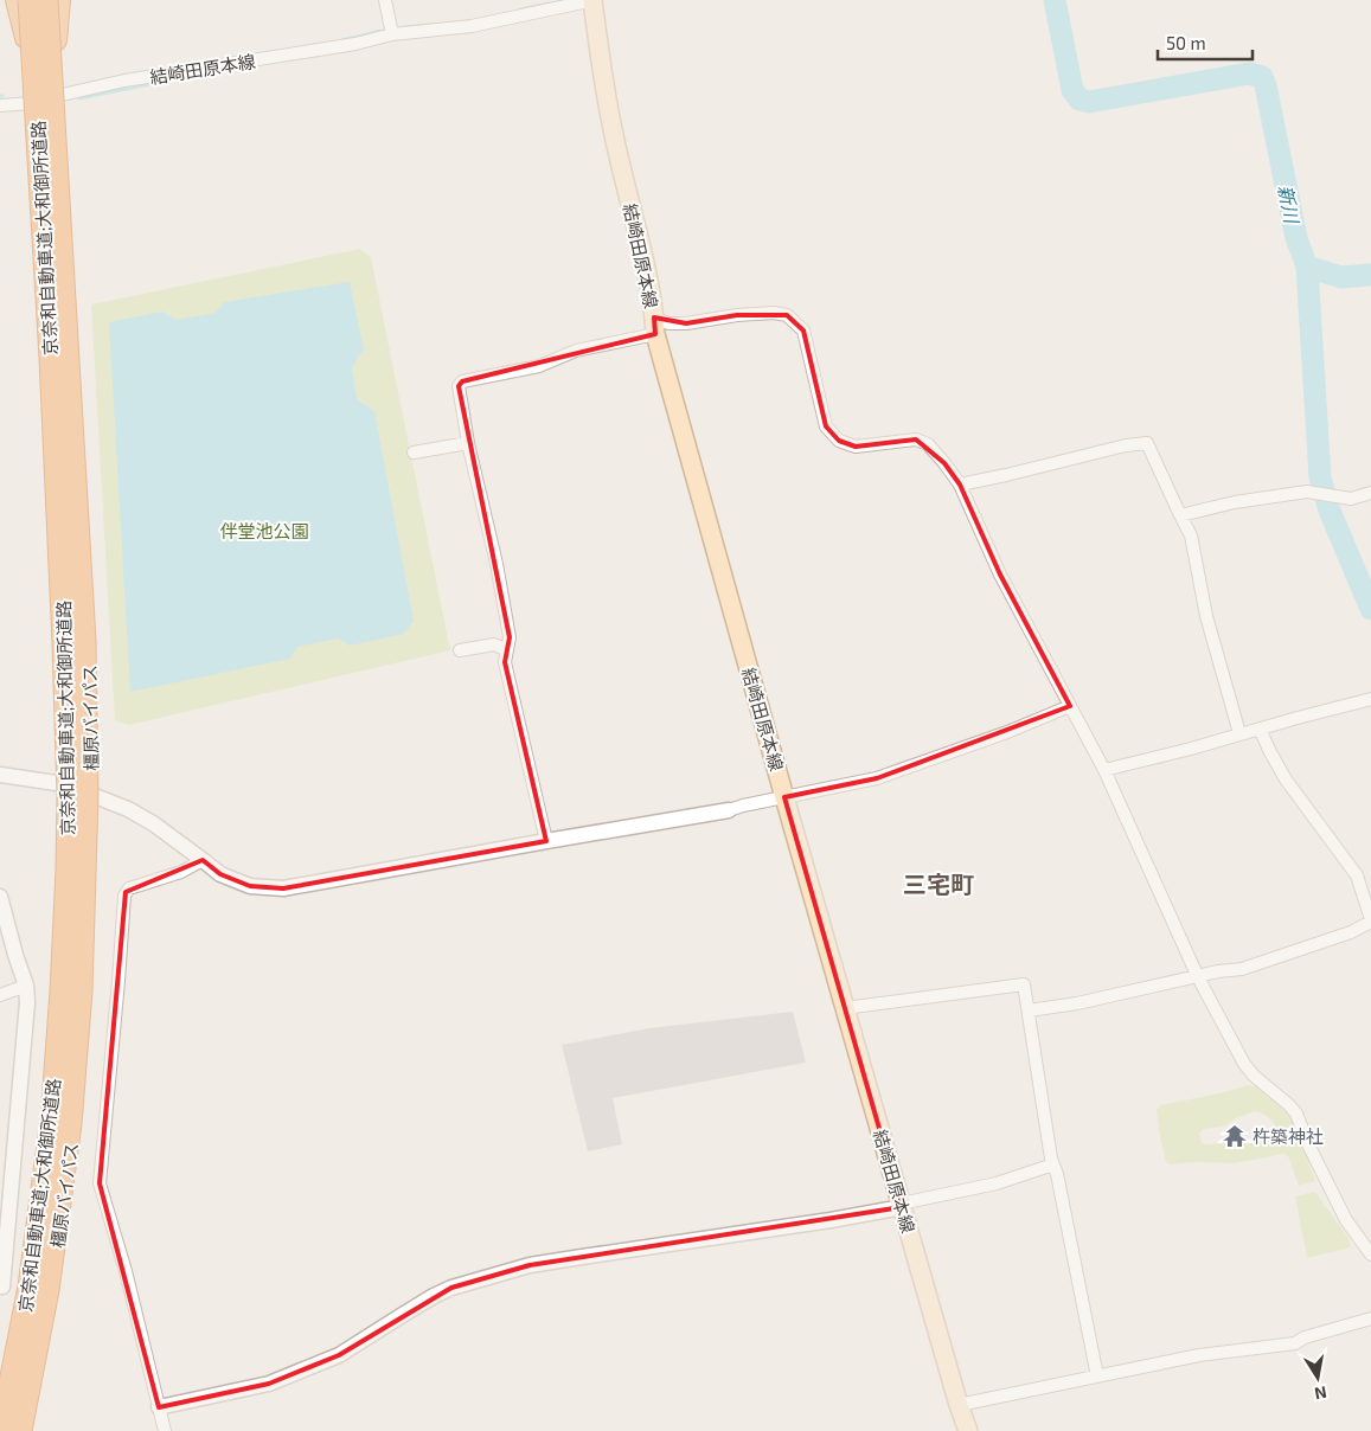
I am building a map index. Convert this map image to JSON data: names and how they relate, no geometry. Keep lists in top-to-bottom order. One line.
{"streets":{"highway":["京奈和自動車道;大和御所道路","橿原バイパス"],"main road":["結崎田原本線"]},"crossings":[["結崎田原本線","橿原バイパス"],["京奈和自動車道;大和御所道路","橿原バイパス"]],"districts":["三宅町"],"water":["新川"],"parks":["伴堂池公園"],"places":{"temple":["杵築神社"]},"scale_bar":"50 m","north":"bottom"}
